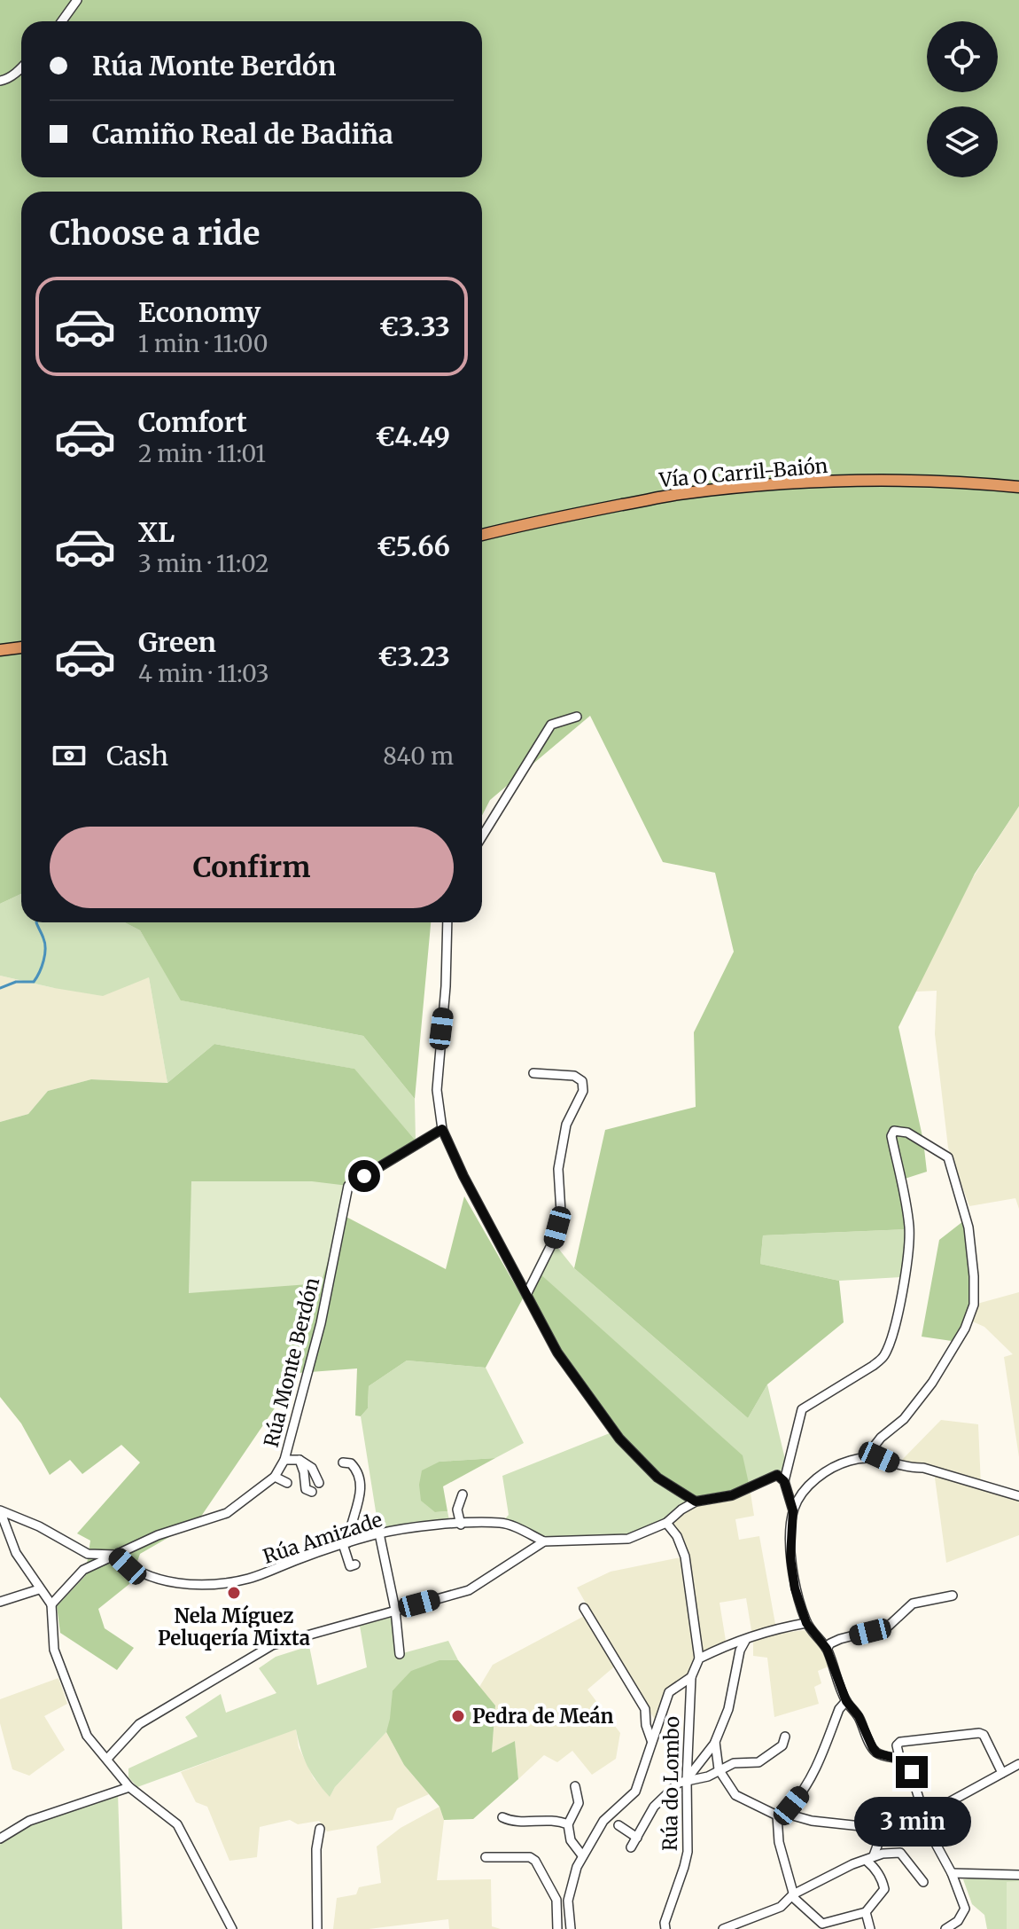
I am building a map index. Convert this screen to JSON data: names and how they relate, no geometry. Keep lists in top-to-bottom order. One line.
{"streets":{"highway":["Vía O Carril-Baión"],"street":["Rúa Monte Berdón","Rúa Amizade","Rúa do Lombo"]},"crossings":[["Rúa Monte Berdón","Rúa Amizade"]],"places":["Nela Míguez Peluqería Mixta","Pedra de Meán"],"page":{"banner":["Rúa Monte Berdón","Camiño Real de Badiña"],"heading":"Choose a ride","list":[{"name":"Economy","note":"1 min · 11:00","value":"€3.33"},{"name":"Comfort","note":"2 min · 11:01","value":"€4.49"},{"name":"XL","note":"3 min · 11:02","value":"€5.66"},{"name":"Green","note":"4 min · 11:03","value":"€3.23"}],"pay":["Cash","840 m"],"buttons":"Confirm","bubble":"3 min"}}
